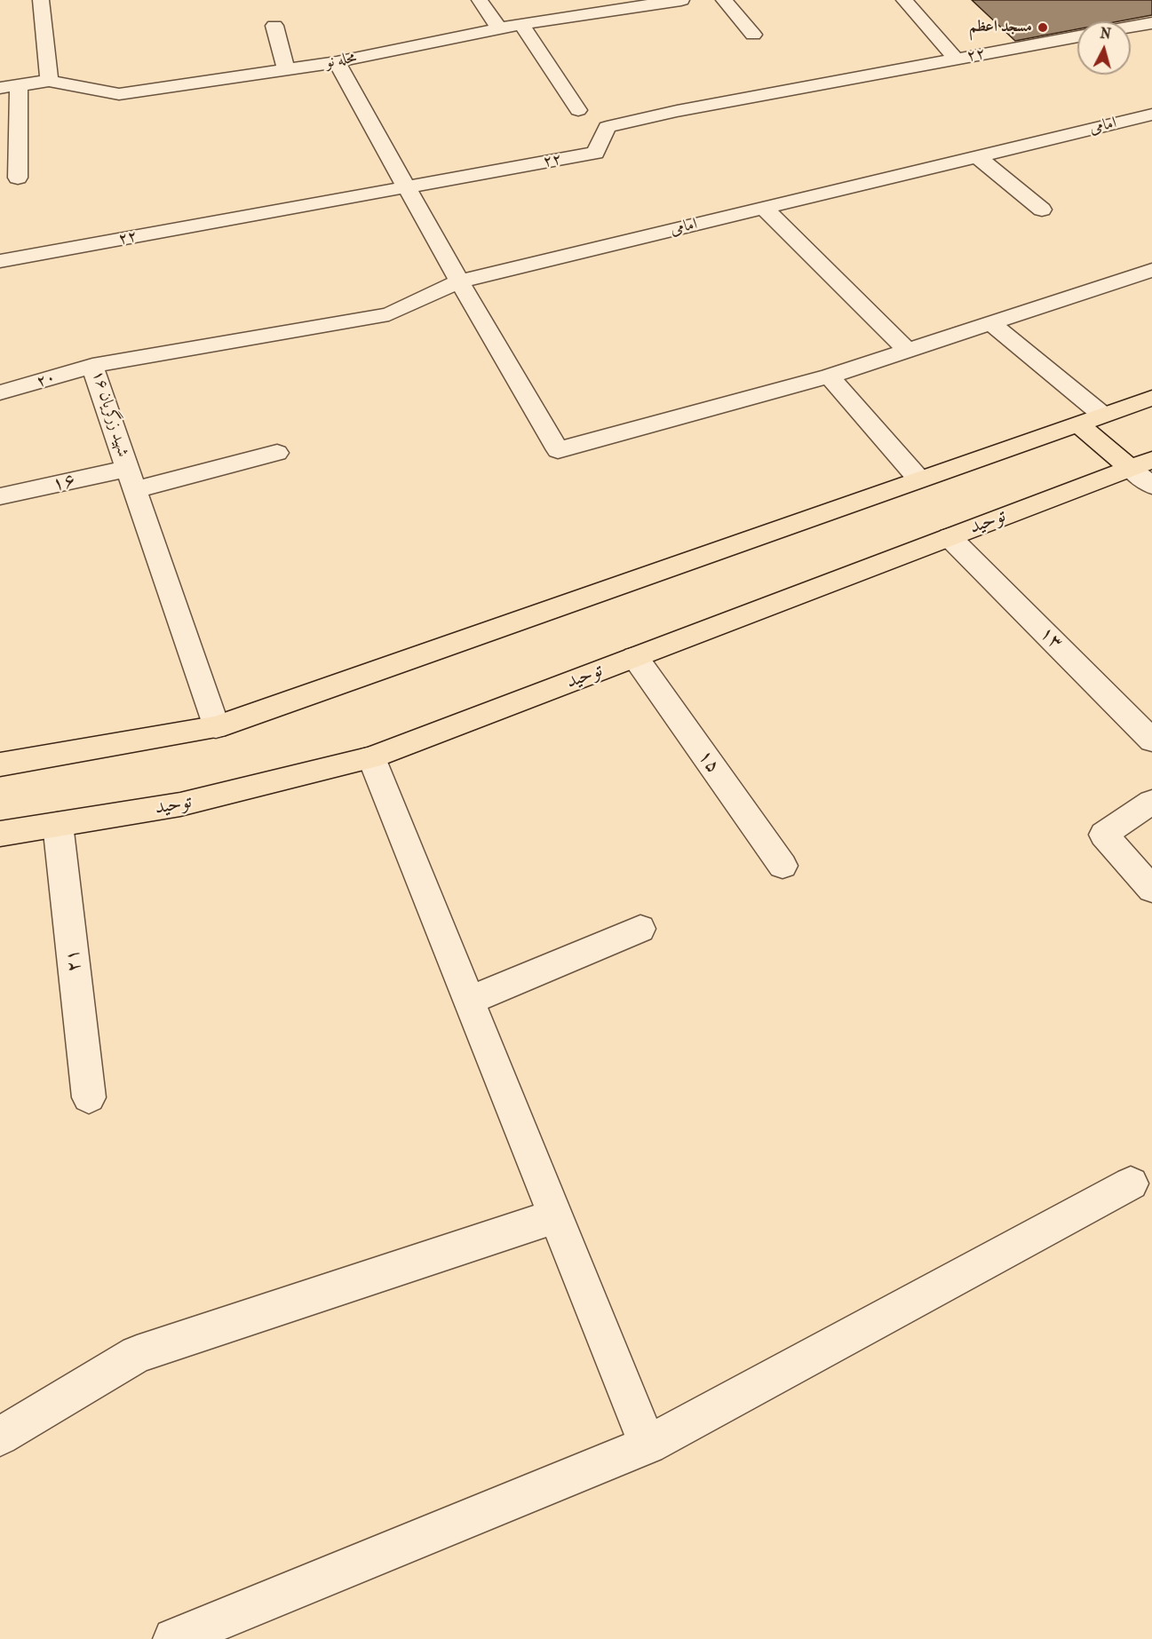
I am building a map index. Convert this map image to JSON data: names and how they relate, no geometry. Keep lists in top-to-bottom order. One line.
{"streets":{"main road":["توحید"],"street":["۲۲","محله نو","امامی","۲۰","۱۶ شهید زرگریان","۱۶","۱۳","۱۵","۲۱"]},"crossings":[["امامی","۱۶ شهید زرگریان"],["۲۰","۱۶ شهید زرگریان"],["۱۶ شهید زرگریان","۱۶"],["توحید","۱۳"],["توحید","۱۵"],["توحید","۲۱"]],"places":["مسجد اعظم"],"north":"top"}
